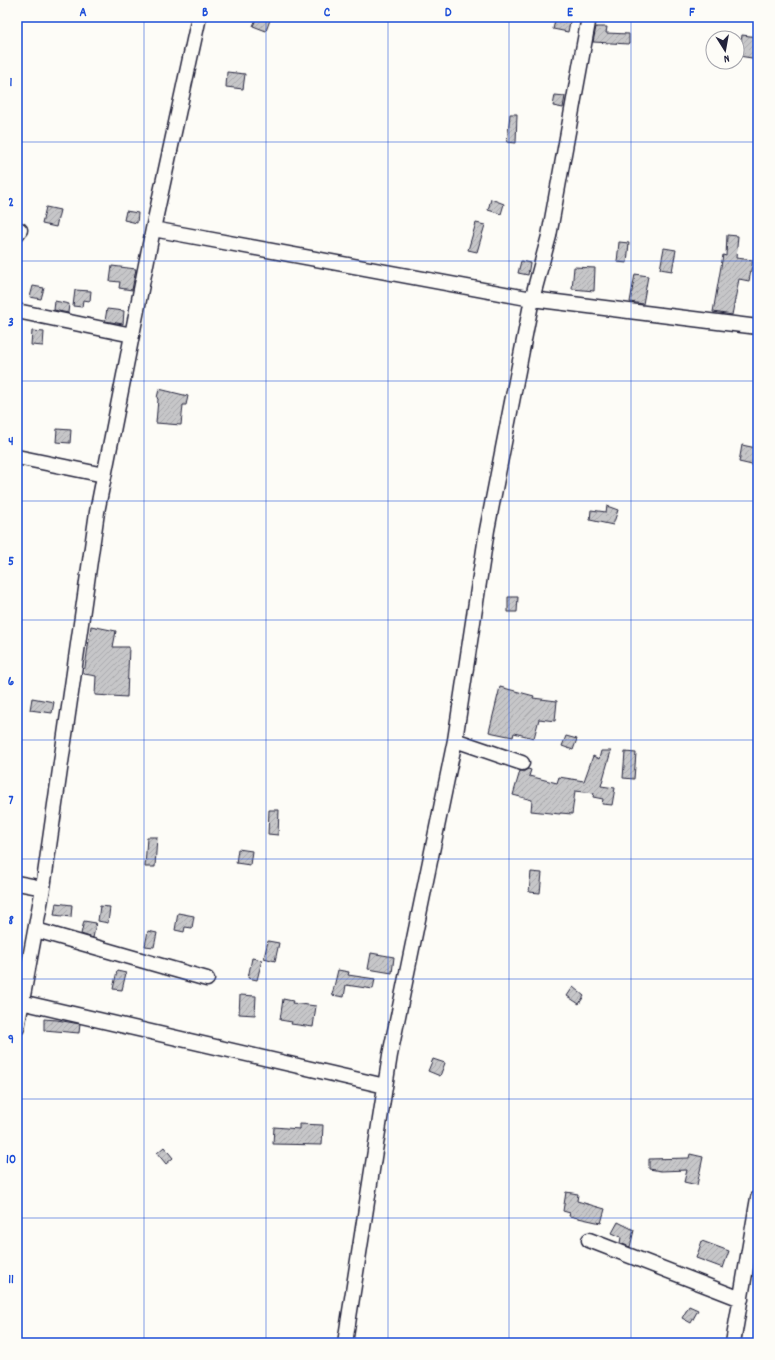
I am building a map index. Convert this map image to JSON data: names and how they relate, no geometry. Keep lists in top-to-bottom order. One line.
{"north":"bottom","grid":{"columns":["A","B","C","D","E","F"],"rows":["1","2","3","4","5","6","7","8","9","10","11"]}}
